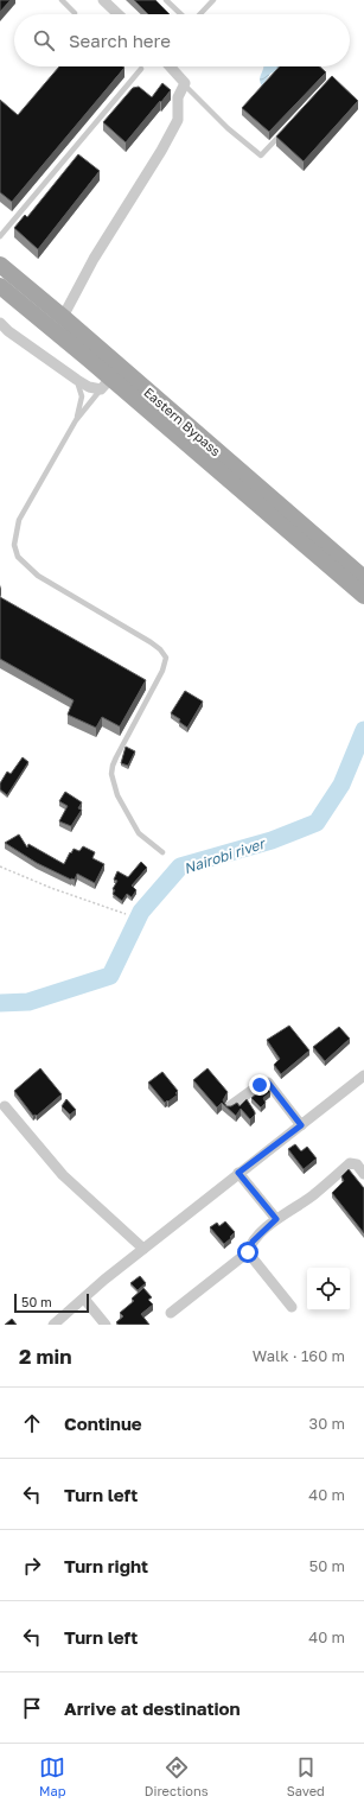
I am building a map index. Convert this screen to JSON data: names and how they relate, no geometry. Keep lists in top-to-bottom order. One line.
{"streets":{"main road":["Eastern Bypass"]},"water":["Nairobi river"],"scale_bar":"50 m","page":{"search":"Search here","scale":"50 m","heading":["2 min","Walk · 160 m"],"list":[["Continue","30 m"],["Turn left","40 m"],["Turn right","50 m"],["Turn left","40 m"],"Arrive at destination"],"nav":["Map","Directions","Saved"]}}
